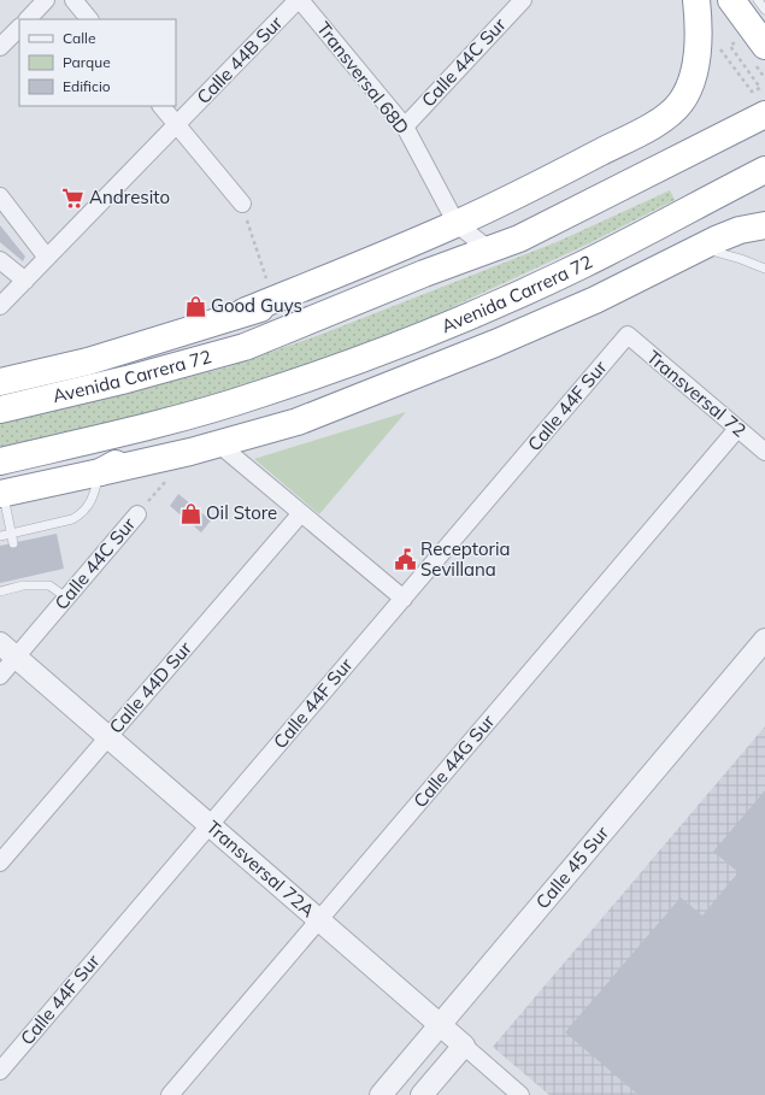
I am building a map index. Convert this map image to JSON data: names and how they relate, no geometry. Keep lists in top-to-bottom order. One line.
{"streets":{"highway":["Avenida Carrera 72"],"street":["Calle 44B Sur","Calle 44C Sur","Transversal 68D","Transversal 72","Calle 44F Sur","Calle 44D Sur","Calle 44G Sur","Calle 45 Sur","Transversal 72A"]},"crossings":[["Calle 44B Sur","Transversal 68D"],["Calle 44C Sur","Transversal 68D"],["Calle 44C Sur","Transversal 72A"],["Transversal 68D","Avenida Carrera 72"],["Transversal 72","Calle 44F Sur"],["Transversal 72","Calle 44G Sur"],["Calle 44F Sur","Transversal 72A"],["Calle 44D Sur","Transversal 72A"],["Calle 44G Sur","Transversal 72A"],["Calle 45 Sur","Transversal 72A"]],"places":{"supermarket":["Andresito"],"shop":["Good Guys","Oil Store"],"public building":["Receptoria Sevillana"]},"legend":["Calle","Parque","Edificio"]}
